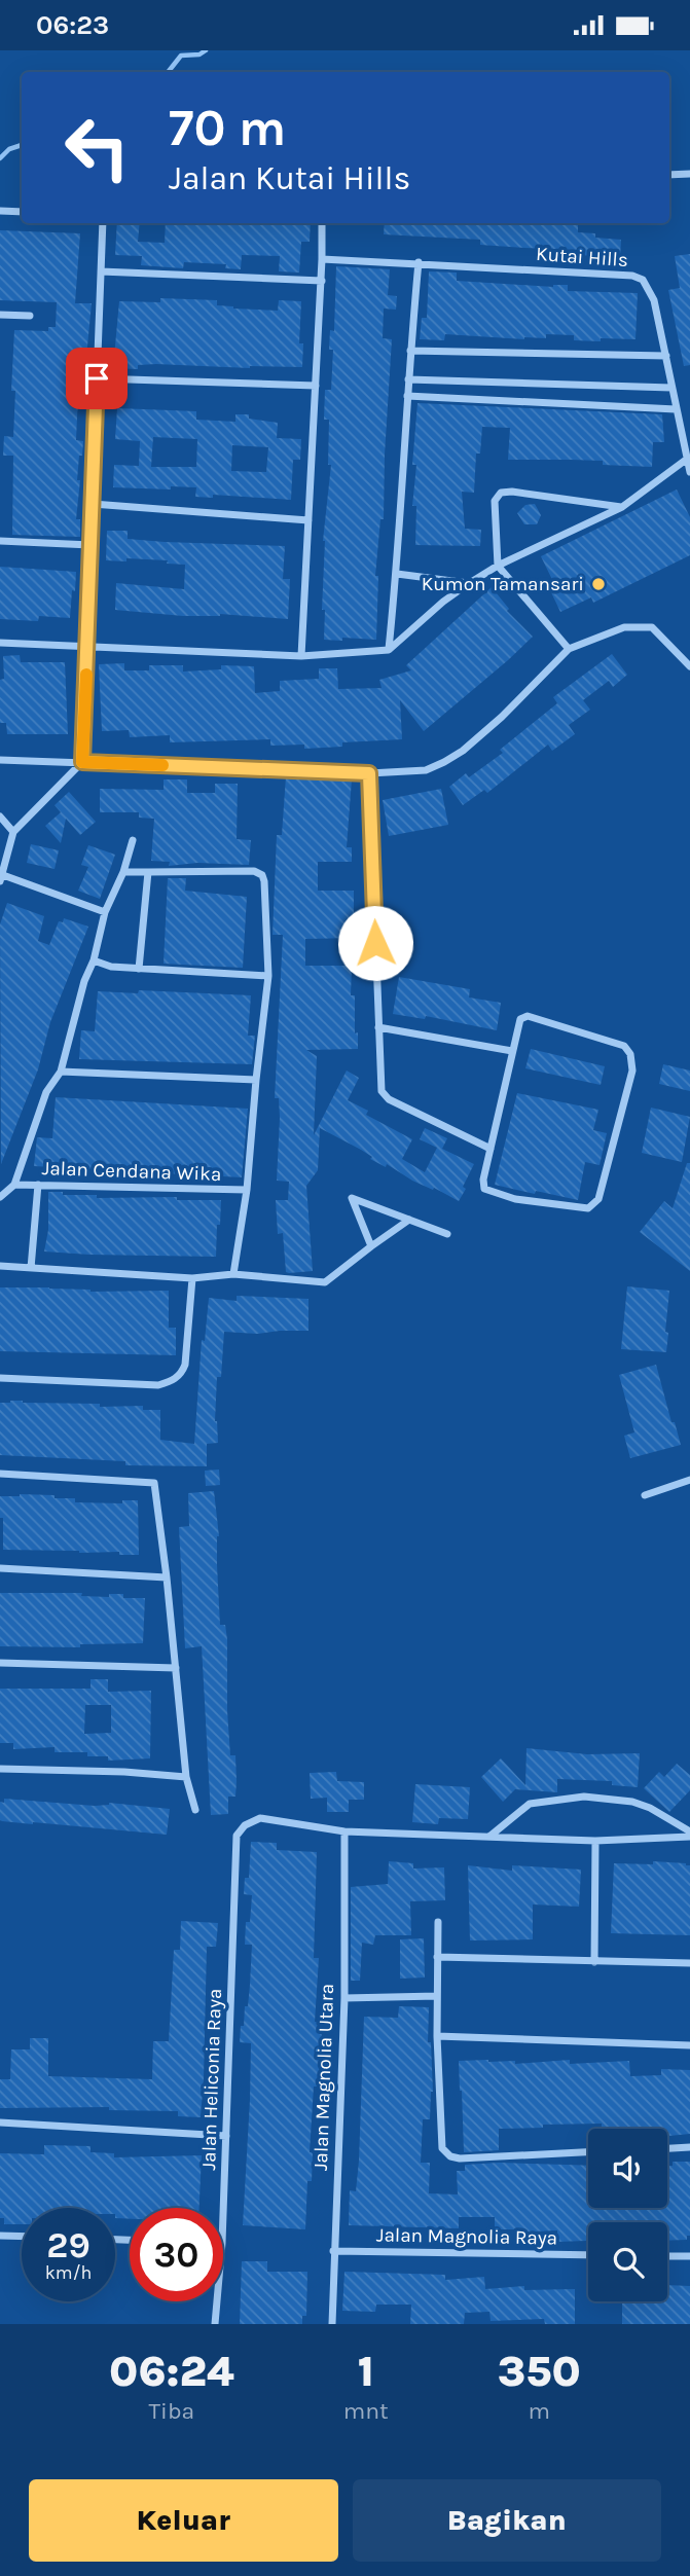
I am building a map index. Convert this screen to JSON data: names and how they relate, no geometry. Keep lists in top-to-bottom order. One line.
{"streets":{"street":["Kutai Hills","Jalan Cendana Wika","Jalan Magnolia Utara","Jalan Heliconia Raya","Jalan Magnolia Raya"]},"crossings":[["Jalan Magnolia Utara","Jalan Heliconia Raya"],["Jalan Magnolia Utara","Jalan Magnolia Raya"]],"places":["Kumon Tamansari"],"page":{"status":"06:23","turn":["70 m","Jalan Kutai Hills"],"speed":"29 km/h","limit":"30","eta":["06:24","Tiba","1","mnt","350","m"],"buttons":["Keluar","Bagikan"]}}
